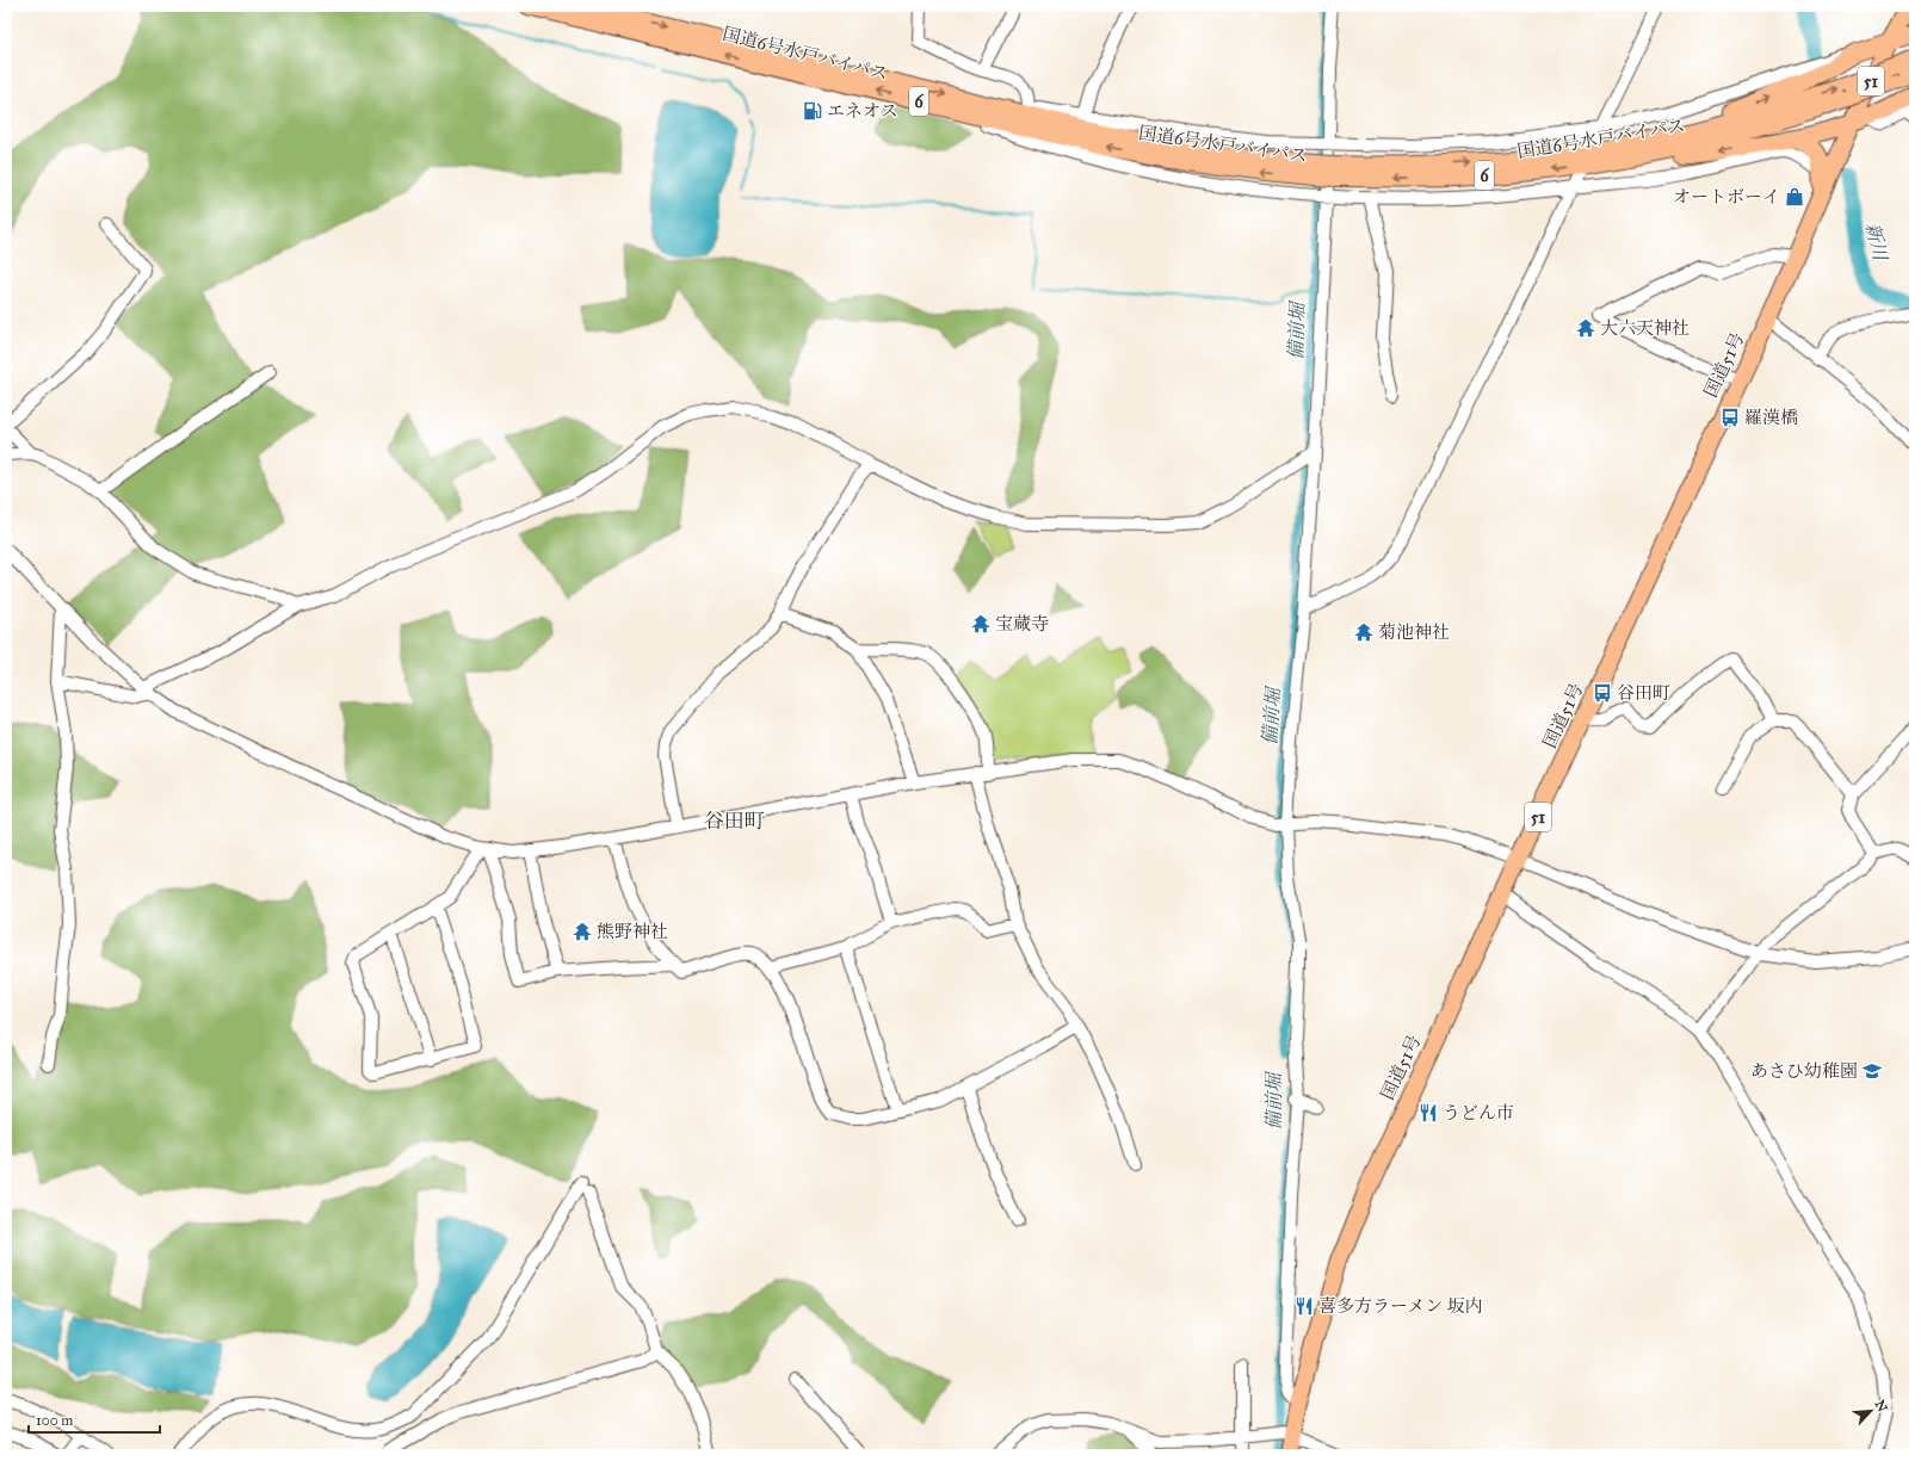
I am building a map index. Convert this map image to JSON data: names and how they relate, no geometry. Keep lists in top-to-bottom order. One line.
{"streets":{"highway":["国道6号水戸バイパス","51","6","国道51号"]},"districts":["谷田町"],"water":["新川","備前堀"],"places":{"fuel station":["エネオス"],"shop":["オートボーイ"],"temple":["大六天神社","宝蔵寺","菊池神社","熊野神社"],"bus stop":["羅漢橋","谷田町"],"school or university":["あさひ幼稚園"],"restaurant":["うどん市","喜多方ラーメン 坂内"]},"scale_bar":"100 m","north":"top right"}
